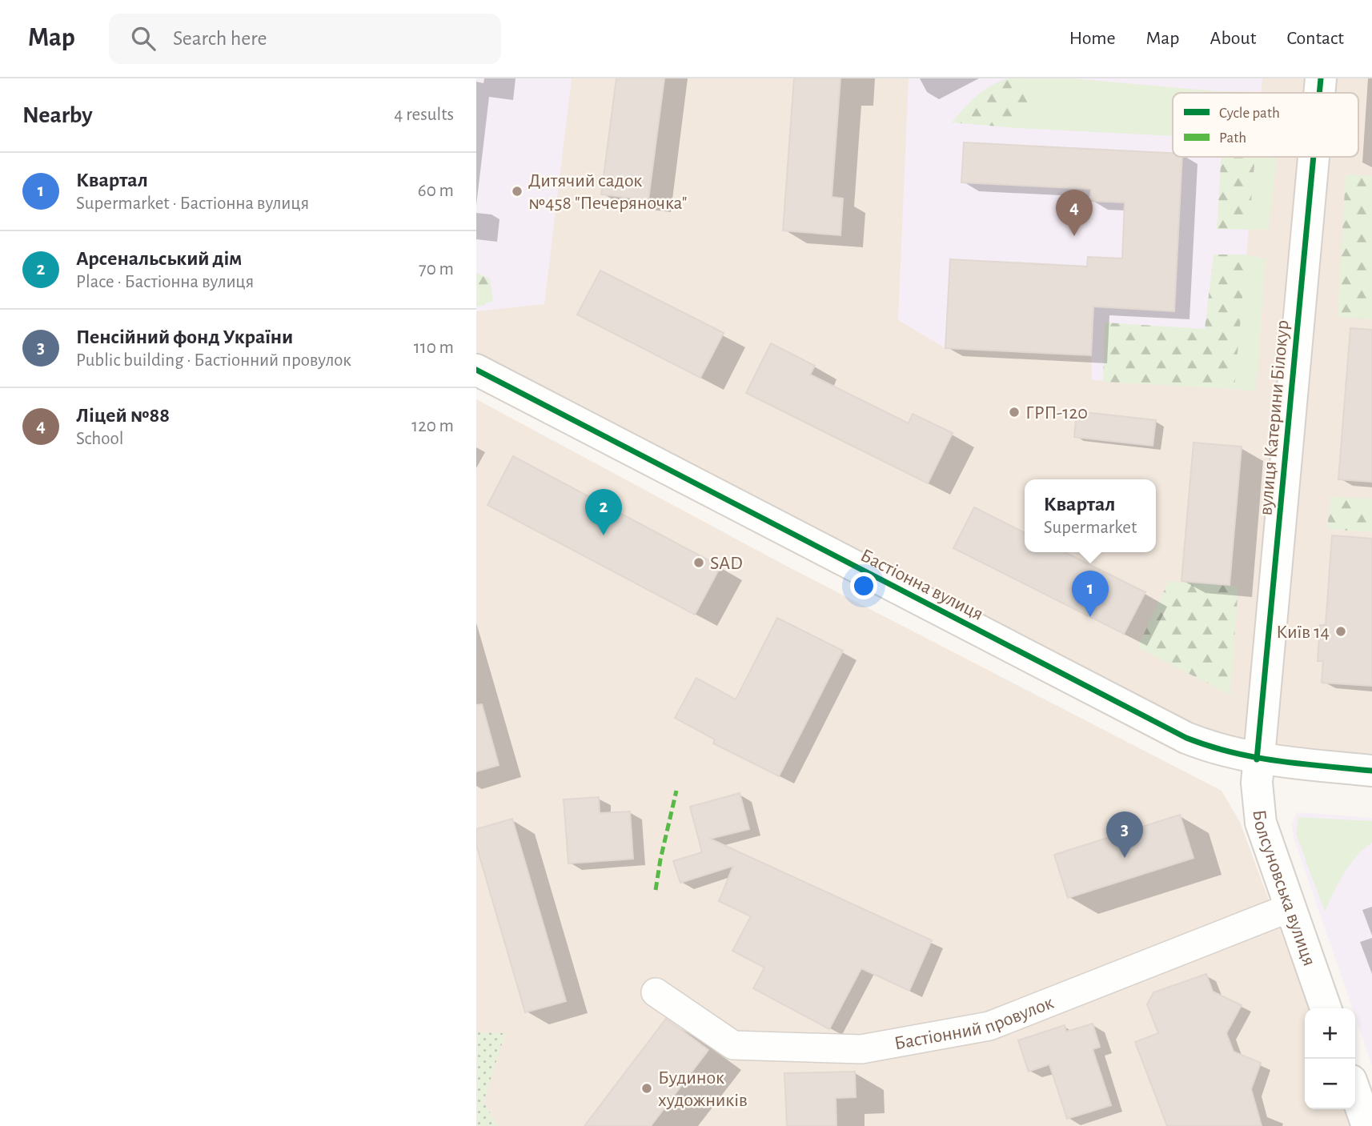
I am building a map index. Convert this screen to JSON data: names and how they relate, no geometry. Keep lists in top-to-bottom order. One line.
{"streets":{"street":["вулиця Катерини Білокур","Бастіонна вулиця","Болсуновська вулиця","Бастіонний провулок"]},"crossings":[["вулиця Катерини Білокур","Бастіонна вулиця"],["вулиця Катерини Білокур","Болсуновська вулиця"],["Бастіонна вулиця","Болсуновська вулиця"],["Болсуновська вулиця","Бастіонний провулок"]],"places":["Дитячий садок №458 \"Печеряночка\"","ГРП-120","SAD","Київ 14","Будинок художників"],"legend":["Cycle path","Path"],"page":{"header":"Map","search":"Search here","nav":["Home","Map","About","Contact"],"heading":["Nearby","4 results"],"list":[{"mark":"1","name":"Квартал","note":"Supermarket · Бастіонна вулиця","value":"60 m"},{"mark":"2","name":"Арсенальський дім","note":"Place · Бастіонна вулиця","value":"70 m"},{"mark":"3","name":"Пенсійний фонд України","note":"Public building · Бастіонний провулок","value":"110 m"},{"mark":"4","name":"Ліцей №88","note":"School","value":"120 m"}],"pins":["4","2","1","3"],"popup":["Квартал","Supermarket"],"map_buttons":["+","−"]}}
